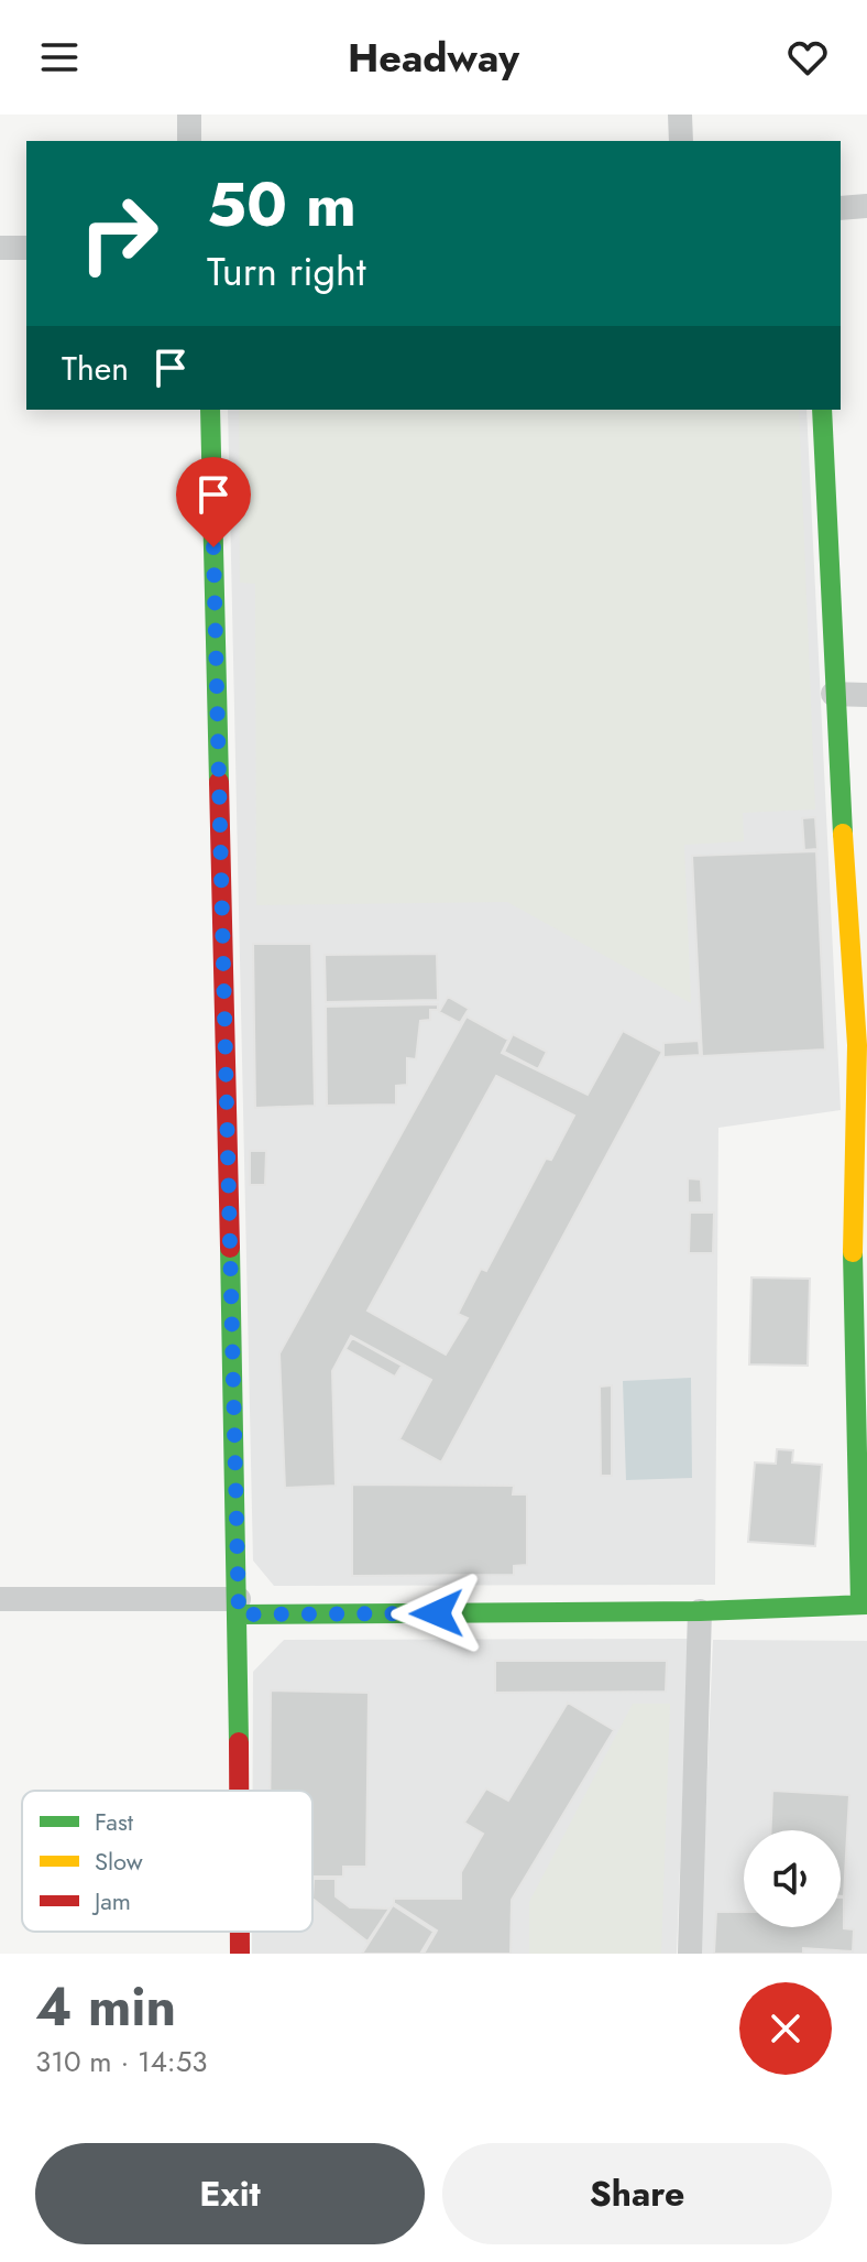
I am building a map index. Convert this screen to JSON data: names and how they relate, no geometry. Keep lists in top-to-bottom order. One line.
{"legend":["Fast","Slow","Jam"],"page":{"header":"Headway","turn":["50 m","Turn right"],"then":"Then","heading":["4 min","310 m · 14:53"],"buttons":["Exit","Share"]}}
